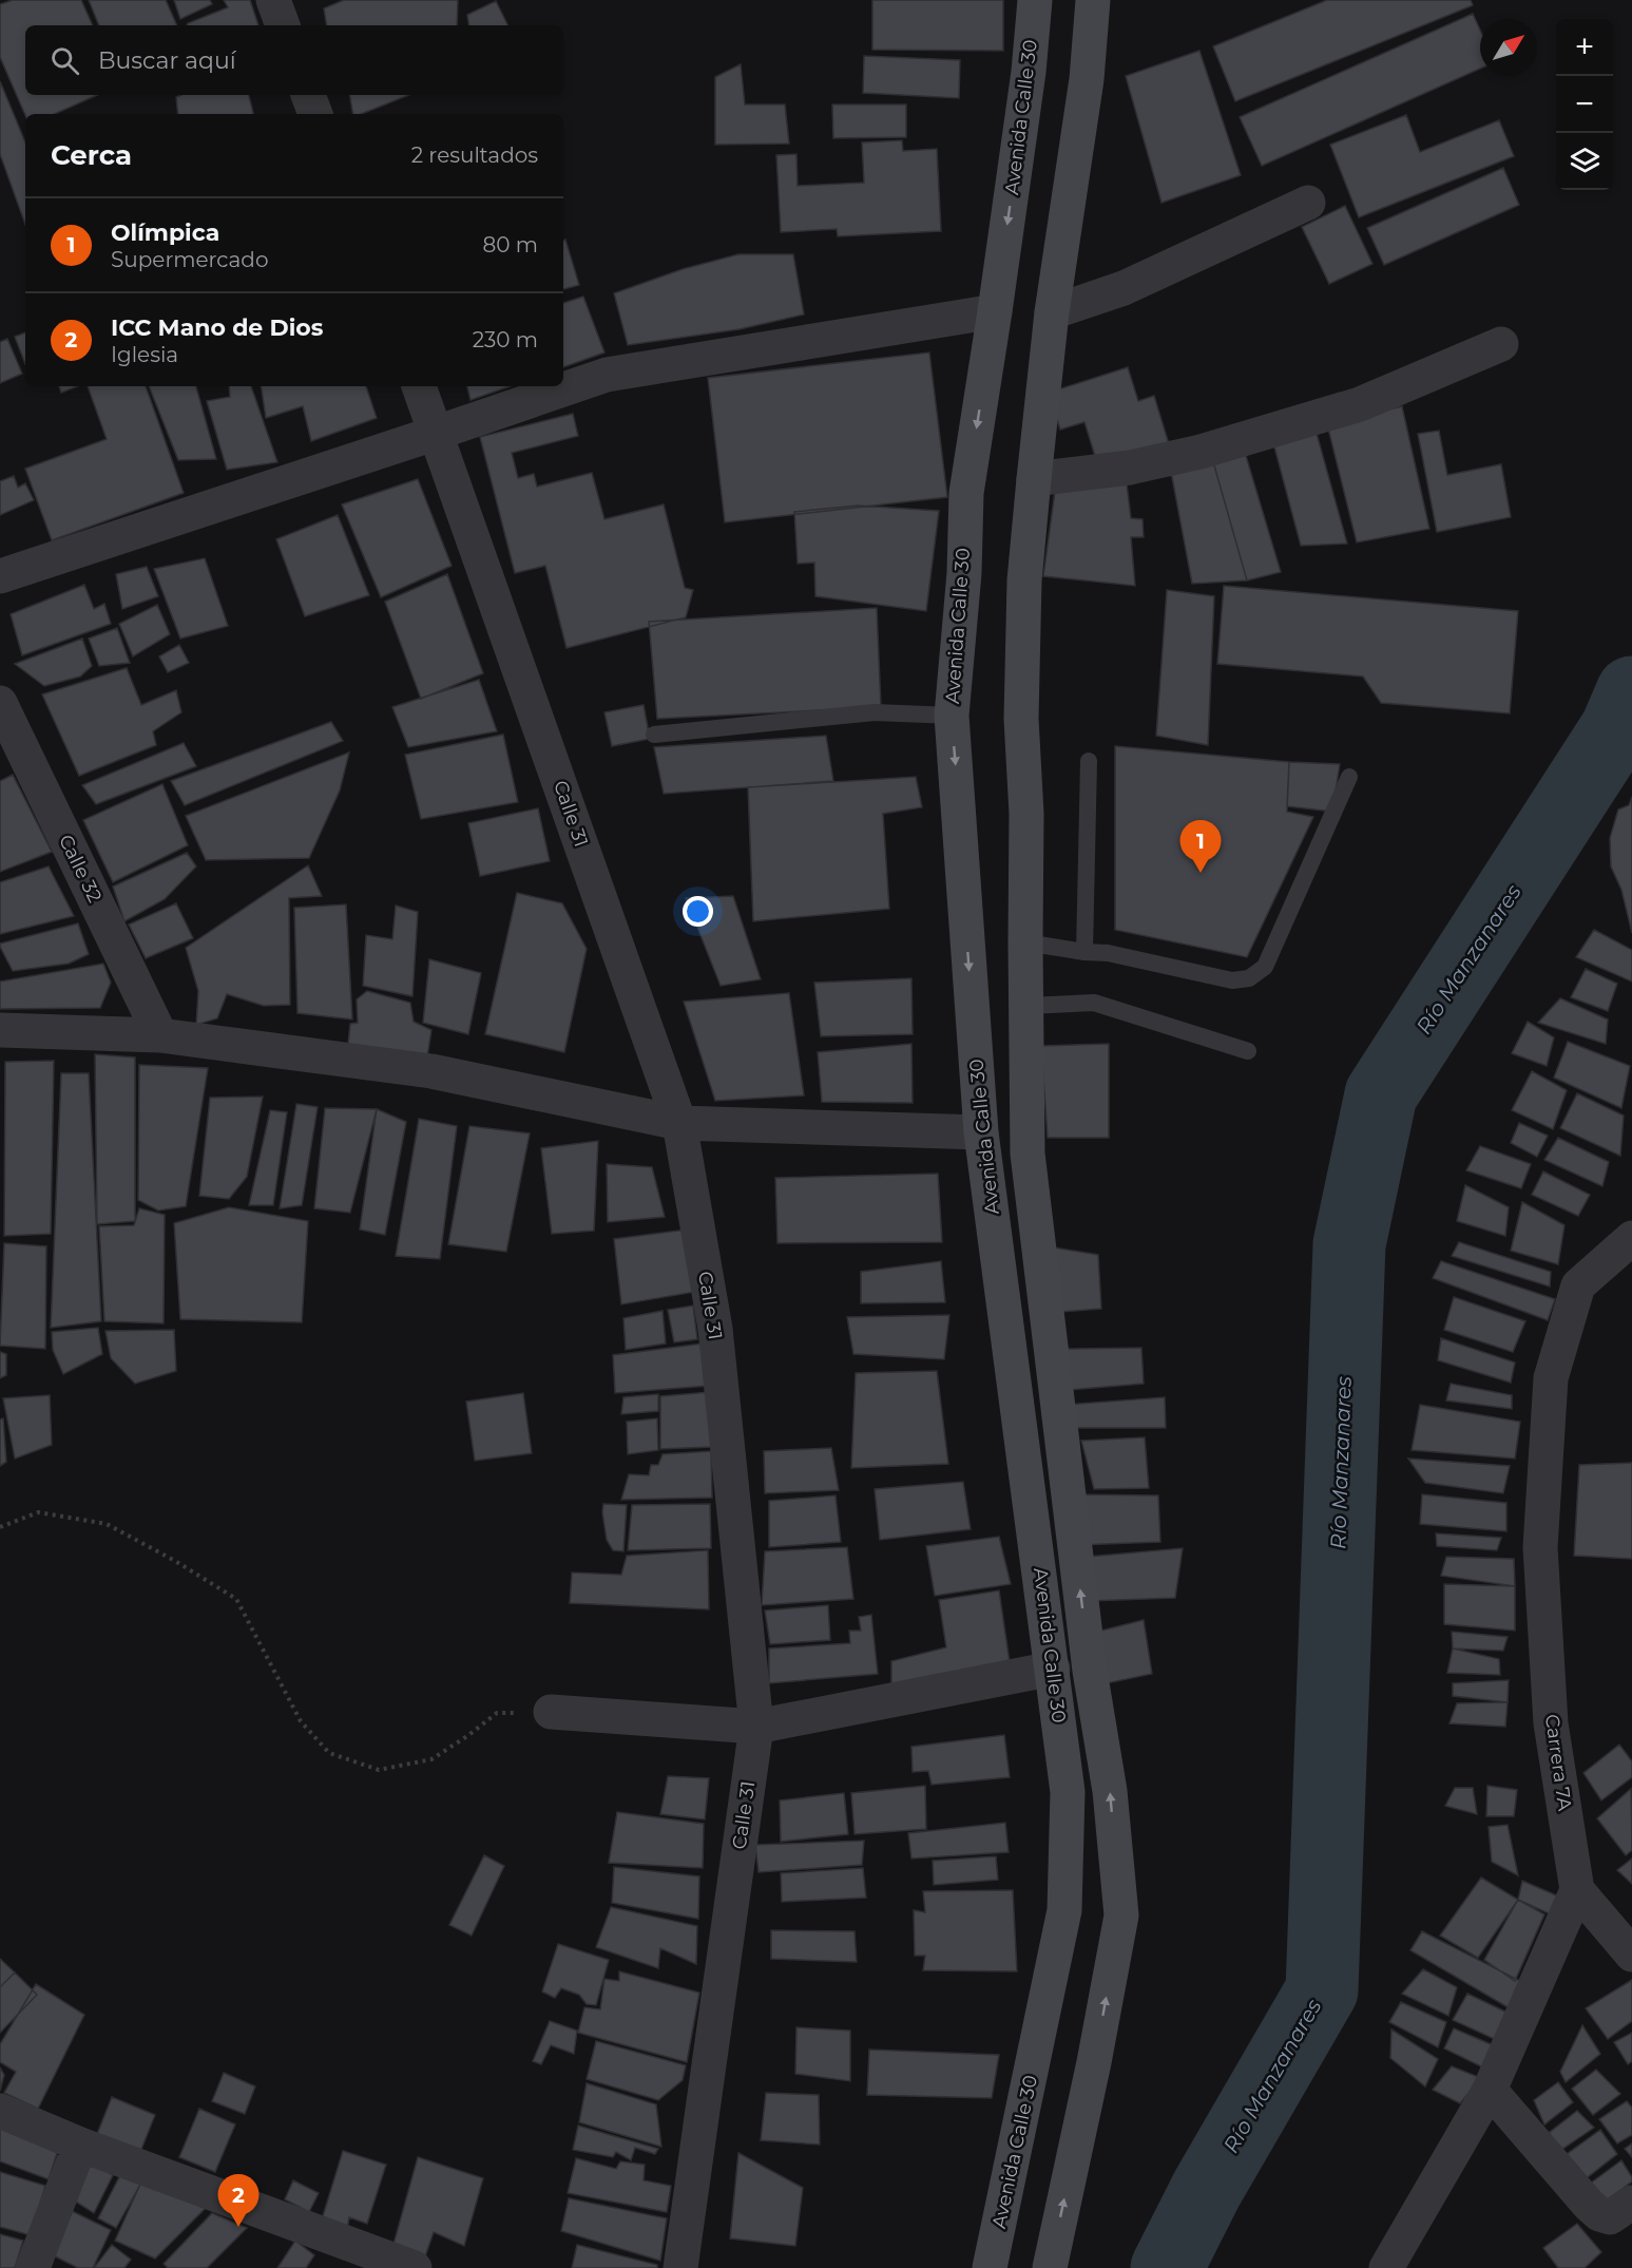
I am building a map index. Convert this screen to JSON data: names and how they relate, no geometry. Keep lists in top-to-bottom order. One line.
{"streets":{"main road":["Avenida Calle 30"],"street":["Calle 31","Calle 32","Carrera 7A"]},"water":["Río Manzanares"],"north":"top right","page":{"map_buttons":["+","−"],"search":"Buscar aquí","heading":["Cerca","2 resultados"],"list":[{"mark":"1","name":"Olímpica","note":"Supermercado","value":"80 m"},{"mark":"2","name":"ICC Mano de Dios","note":"Iglesia","value":"230 m"}],"pins":["1","2"]}}
